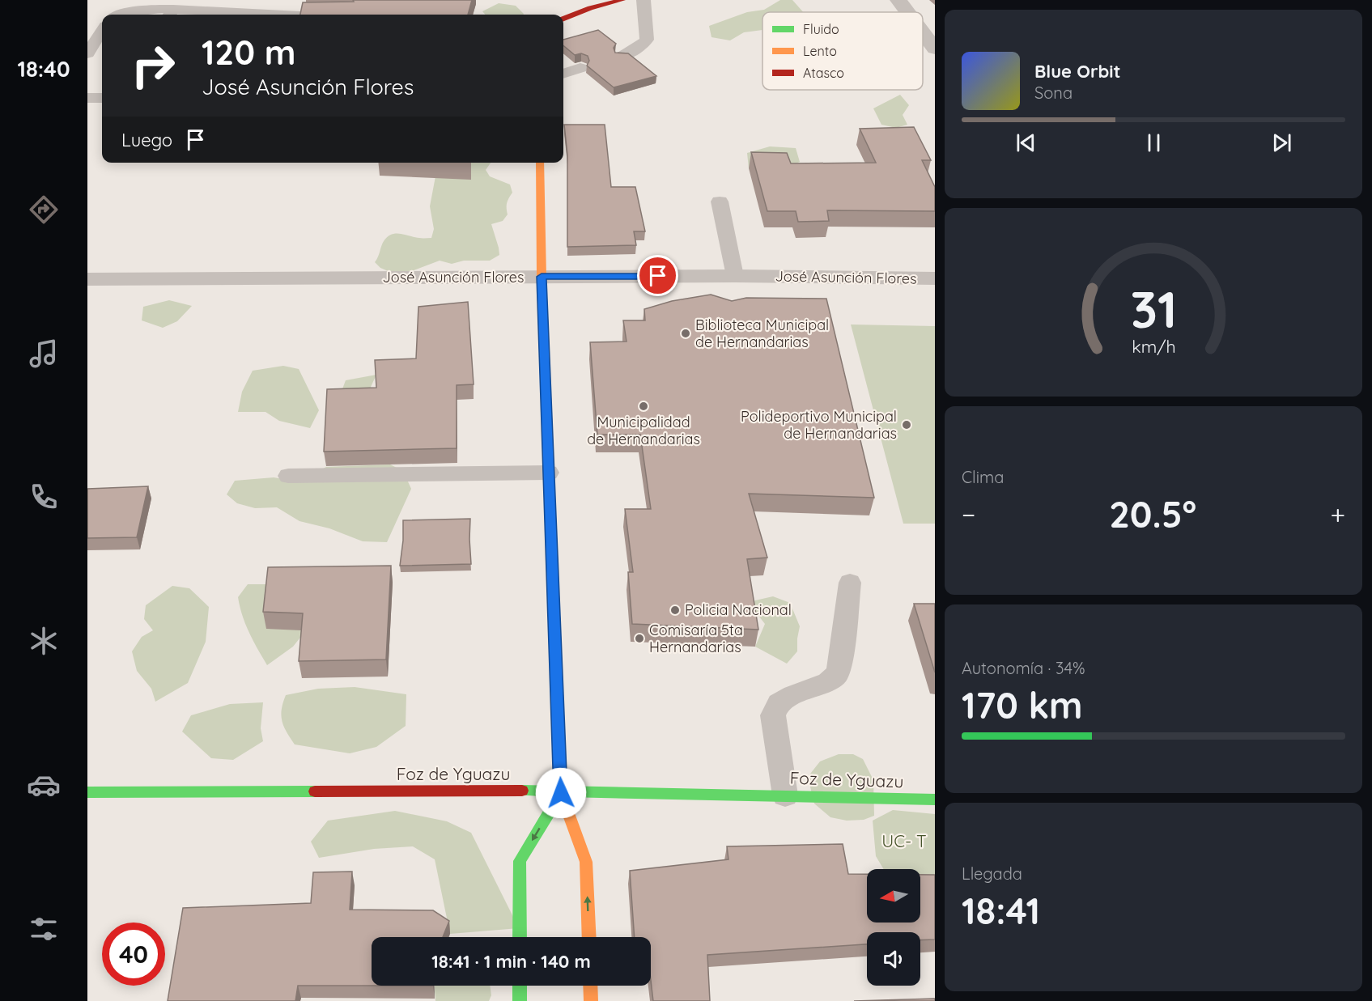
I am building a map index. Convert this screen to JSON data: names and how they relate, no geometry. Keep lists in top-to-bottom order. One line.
{"streets":{"street":["José Asunción Flores","Foz de Yguazu"]},"parks":["UC- T"],"places":["Biblioteca Municipal de Hernandarias","Municipalidad de Hernandarias","Polideportivo Municipal de Hernandarias","Policia Nacional","Comisaría 5ta Hernandarias"],"legend":["Fluido","Lento","Atasco"],"north":"left","page":{"tabs":"18:40","turn":["120 m","José Asunción Flores"],"song":["Blue Orbit","Sona"],"then":"Luego","tile":["Clima",["Autonomía · 34%","170 km"],["Llegada","18:41"]],"heat":["−","20.5°","+"],"limit":"40","trip":"18:41 · 1 min · 140 m","gauge":["31","km/h"]}}
